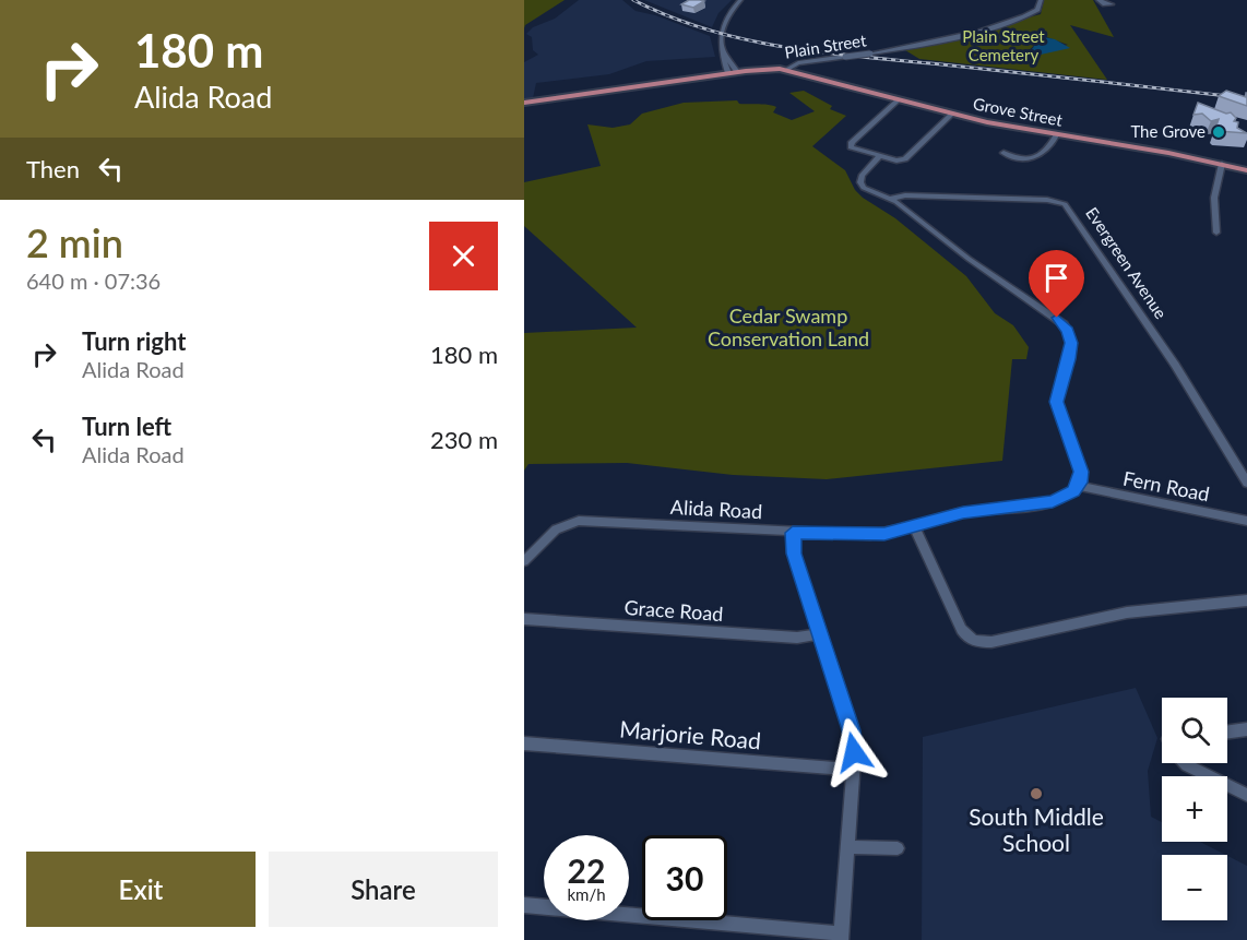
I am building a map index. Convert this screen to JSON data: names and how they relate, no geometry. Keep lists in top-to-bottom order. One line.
{"streets":{"main road":["Plain Street","Grove Street"],"street":["Evergreen Avenue","Fern Road","Alida Road","Grace Road","Marjorie Road"]},"crossings":[["Plain Street","Grove Street"],["Fern Road","Alida Road"]],"parks":["Plain Street Cemetery","Cedar Swamp Conservation Land"],"places":["The Grove","South Middle School"],"page":{"turn":["180 m","Alida Road"],"then":"Then","heading":["2 min","640 m · 07:36"],"list":[{"name":"Turn right","note":"Alida Road","value":"180 m"},{"name":"Turn left","note":"Alida Road","value":"230 m"}],"map_buttons":["+","−"],"speed":"22 km/h","limit":"30","buttons":["Exit","Share"]}}
